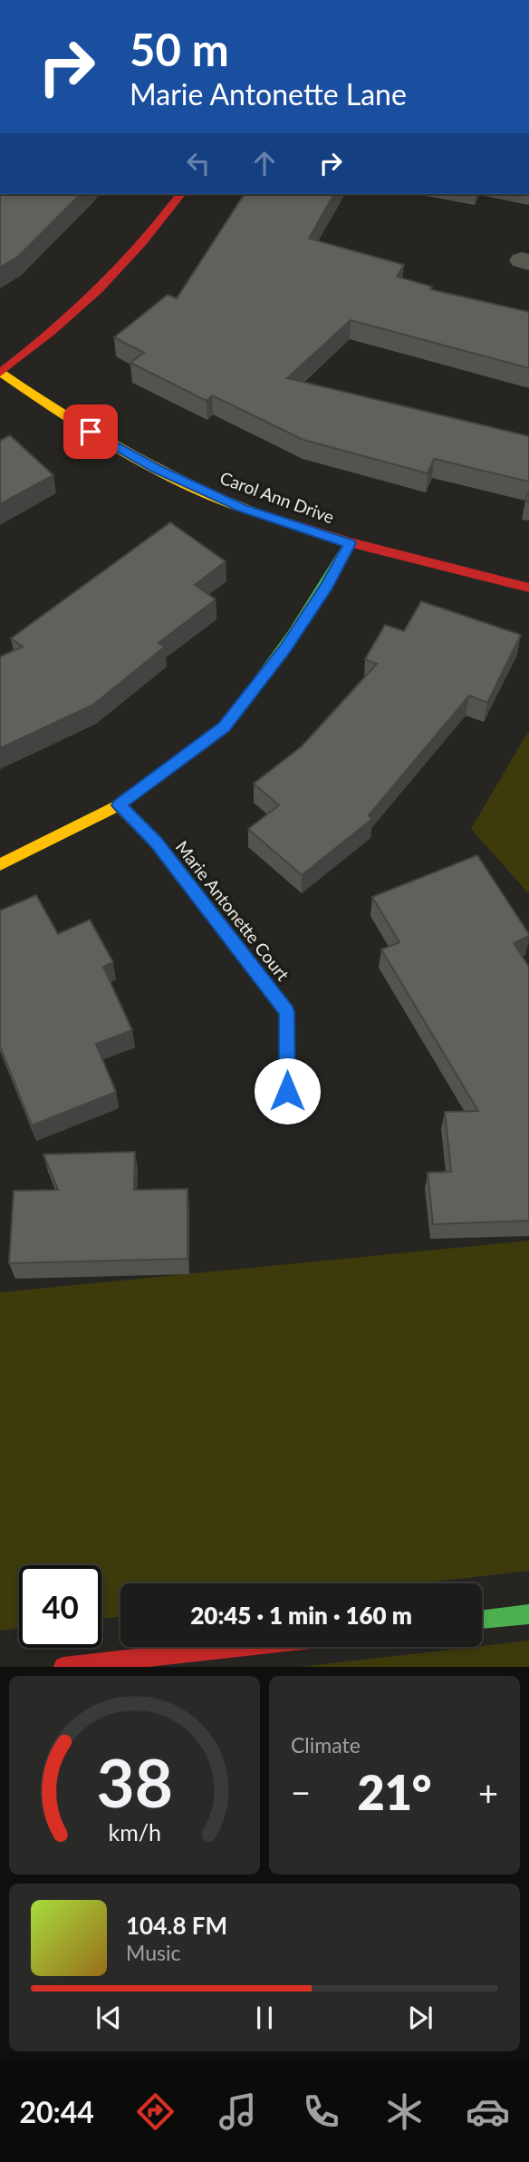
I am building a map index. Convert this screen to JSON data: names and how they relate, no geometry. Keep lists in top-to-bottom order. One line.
{"streets":{"street":["Carol Ann Drive","Marie Antonette Court"]},"page":{"turn":["50 m","Marie Antonette Lane"],"limit":"40","trip":"20:45 · 1 min · 160 m","tile":"Climate","heat":["−","21°","+"],"song":["104.8 FM","Music"],"tabs":"20:44","gauge":["38","km/h"]}}
